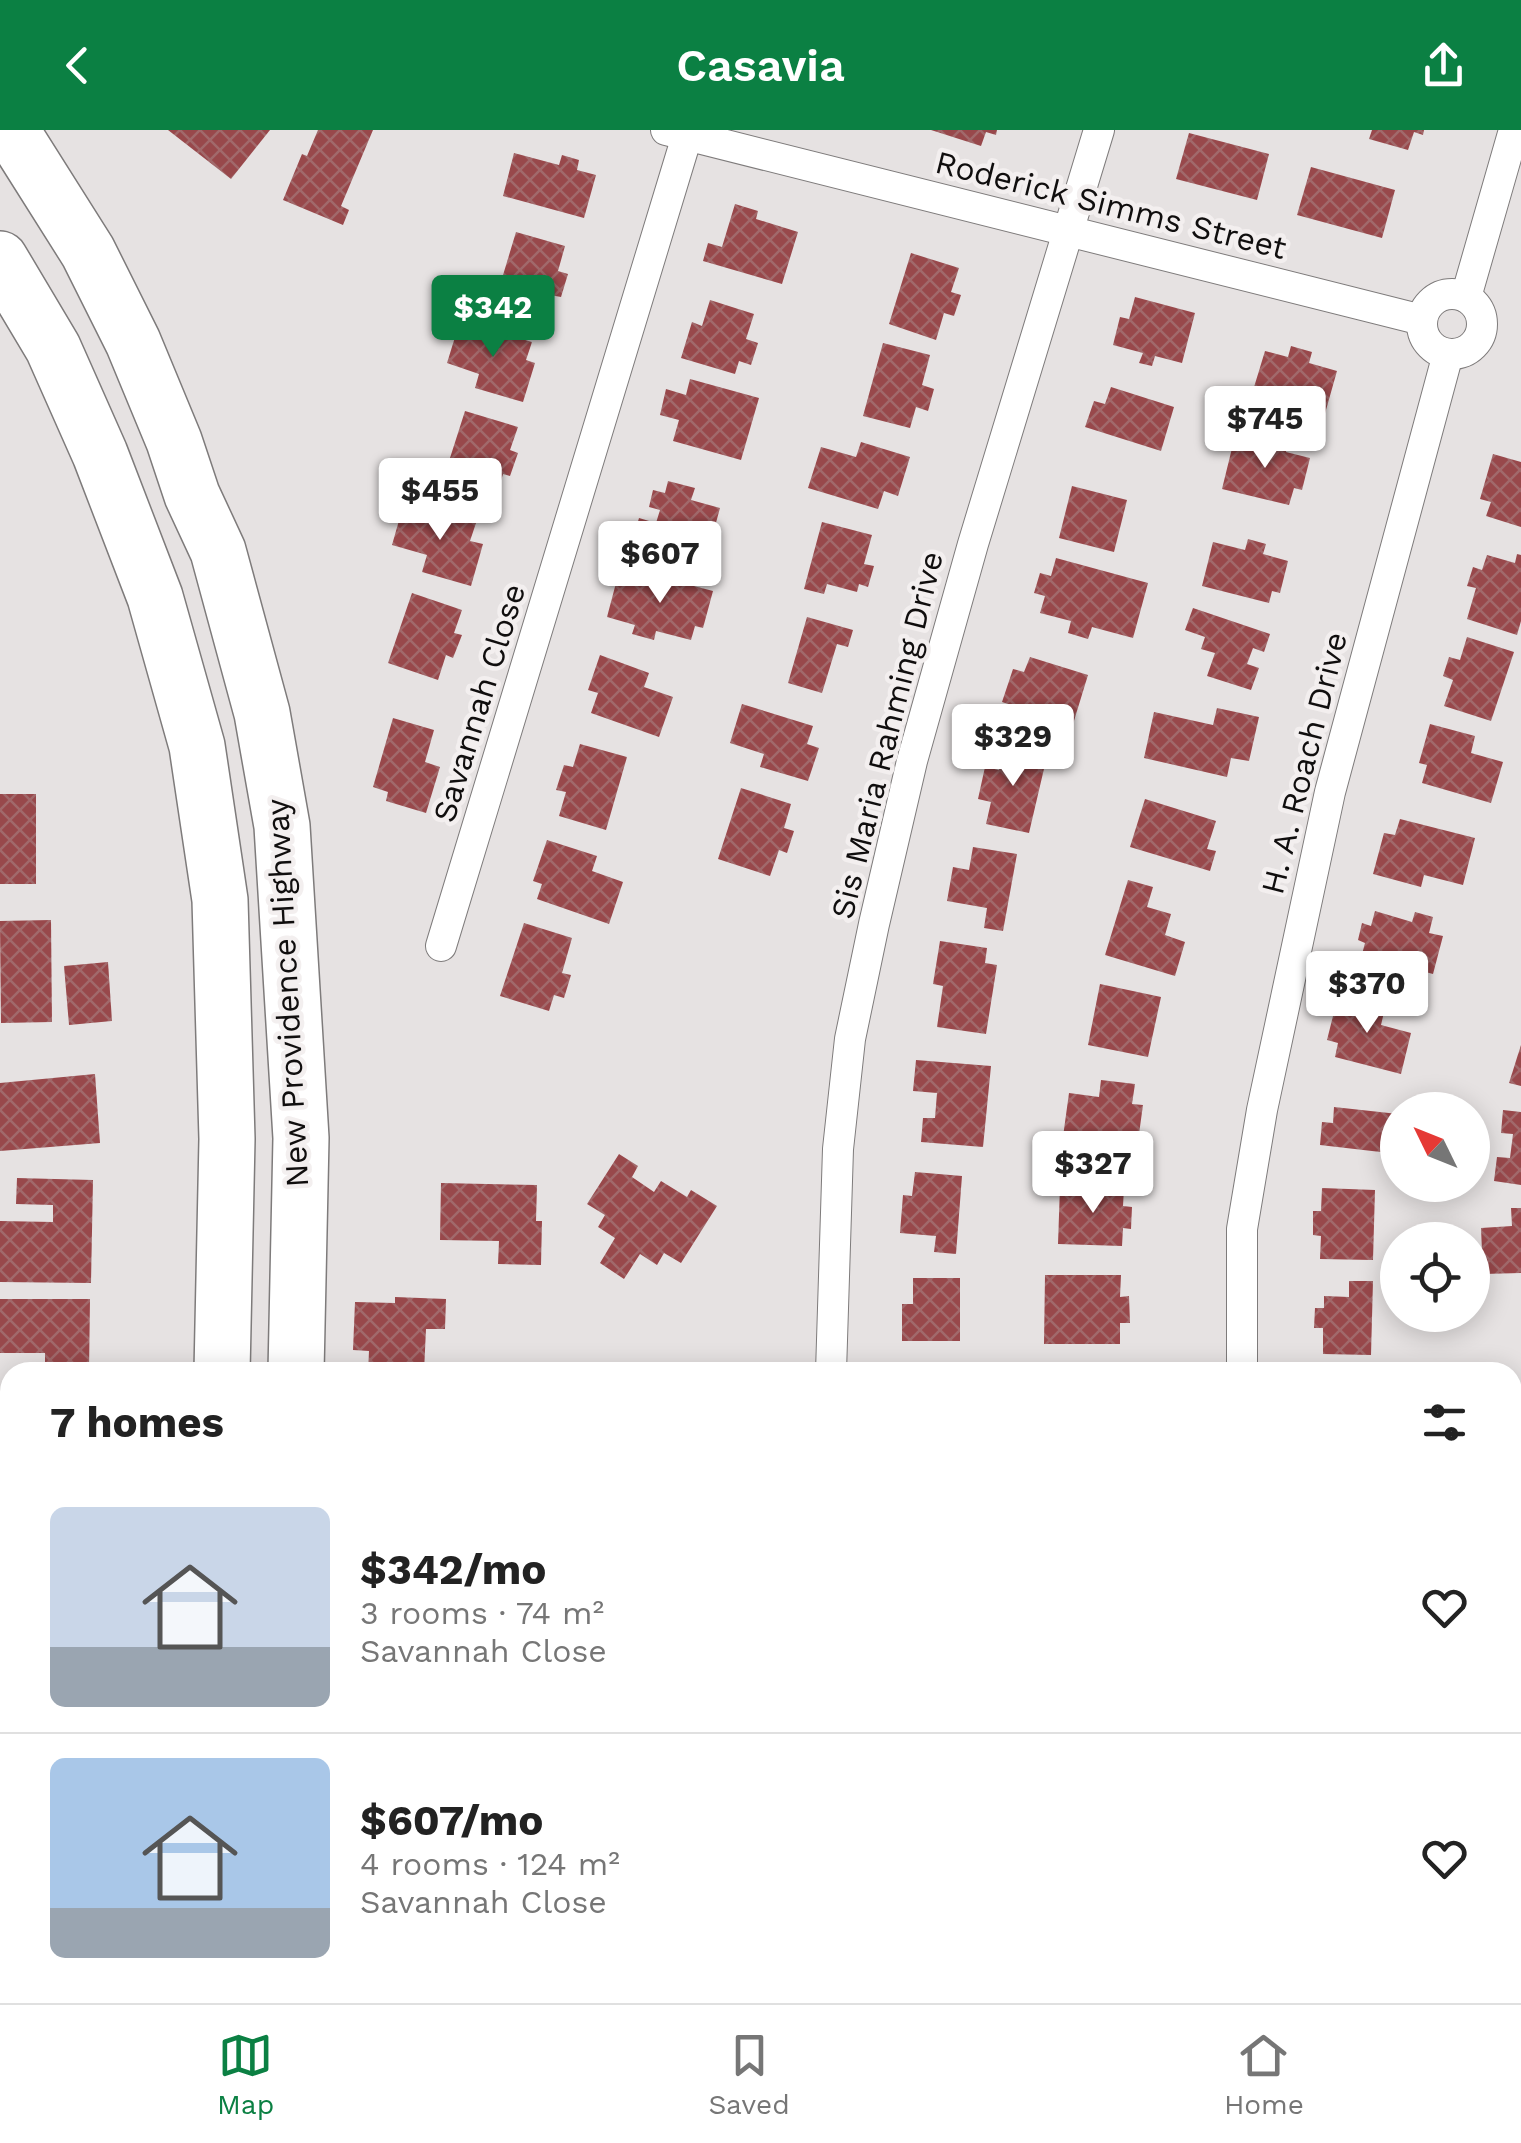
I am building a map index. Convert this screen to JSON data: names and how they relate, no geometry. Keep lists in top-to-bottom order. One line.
{"streets":{"highway":["New Providence Highway"],"street":["Roderick Simms Street","Savannah Close","Sis Maria Rahming Drive","H. A. Roach Drive"]},"crossings":[["Roderick Simms Street","Savannah Close"],["Roderick Simms Street","Sis Maria Rahming Drive"],["Roderick Simms Street","H. A. Roach Drive"]],"north":"top left","page":{"header":"Casavia","price":["$342","$745","$455","$607","$329","$370","$327"],"heading":"7 homes","list":[{"name":"$342/mo","note":"3 rooms · 74 m² · Savannah Close"},{"name":"$607/mo","note":"4 rooms · 124 m² · Savannah Close"}],"tabs":["Map","Saved","Home"]}}
